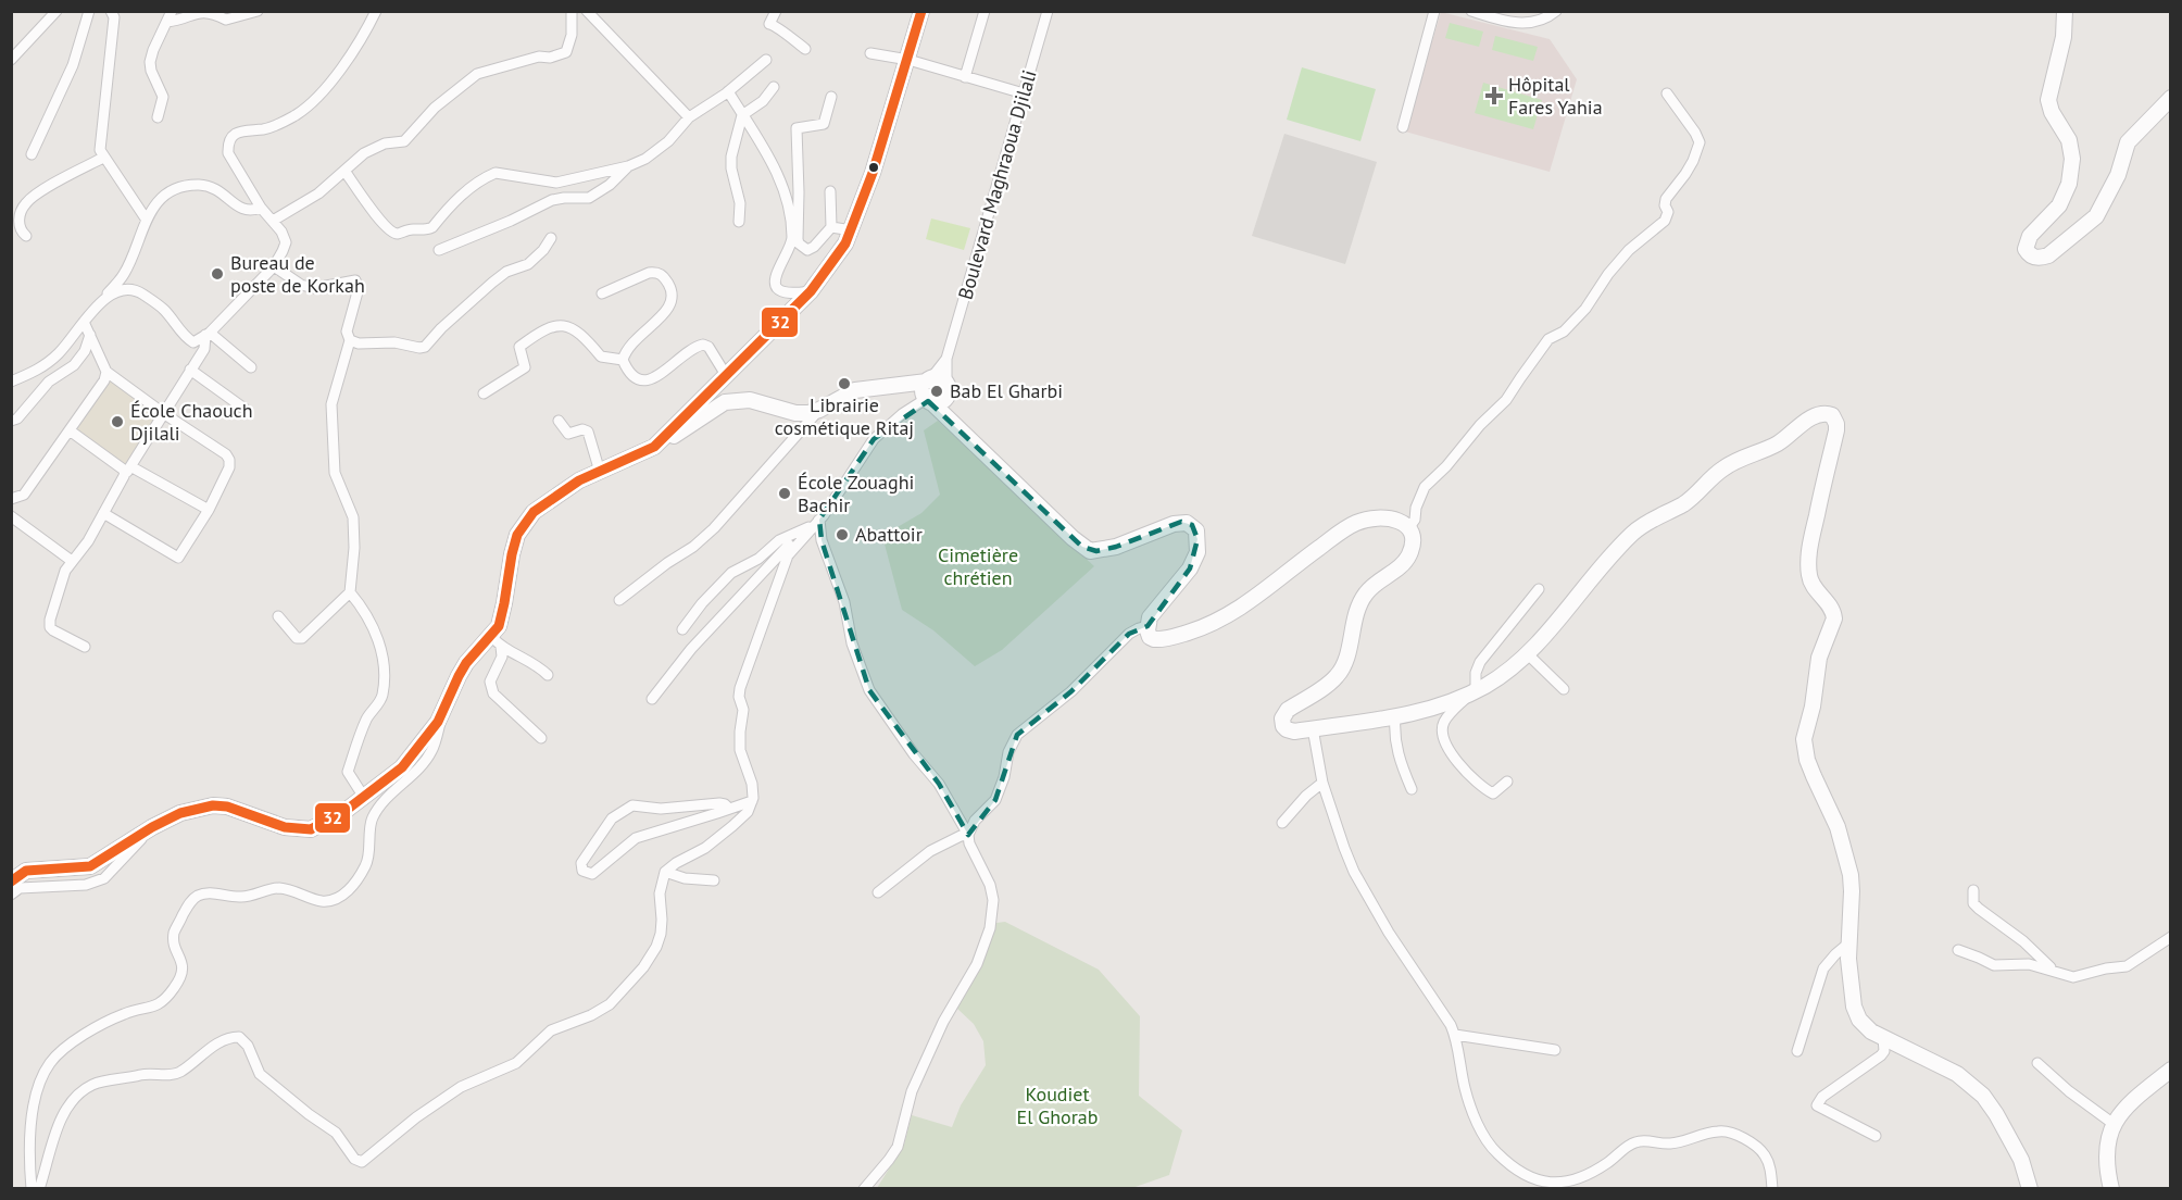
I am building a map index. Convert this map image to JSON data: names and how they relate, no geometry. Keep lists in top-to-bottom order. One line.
{"streets":{"street":["Boulevard Maghraoua Djilali"]},"parks":["Cimetière chrétien","Koudiet El Ghorab"],"places":{"health":["Hôpital Fares Yahia"],"other":["Bureau de poste de Korkah","Librairie cosmétique Ritaj","Bab El Gharbi","École Chaouch Djilali","École Zouaghi Bachir","Abattoir"]},"lines":["transit line 32"]}
